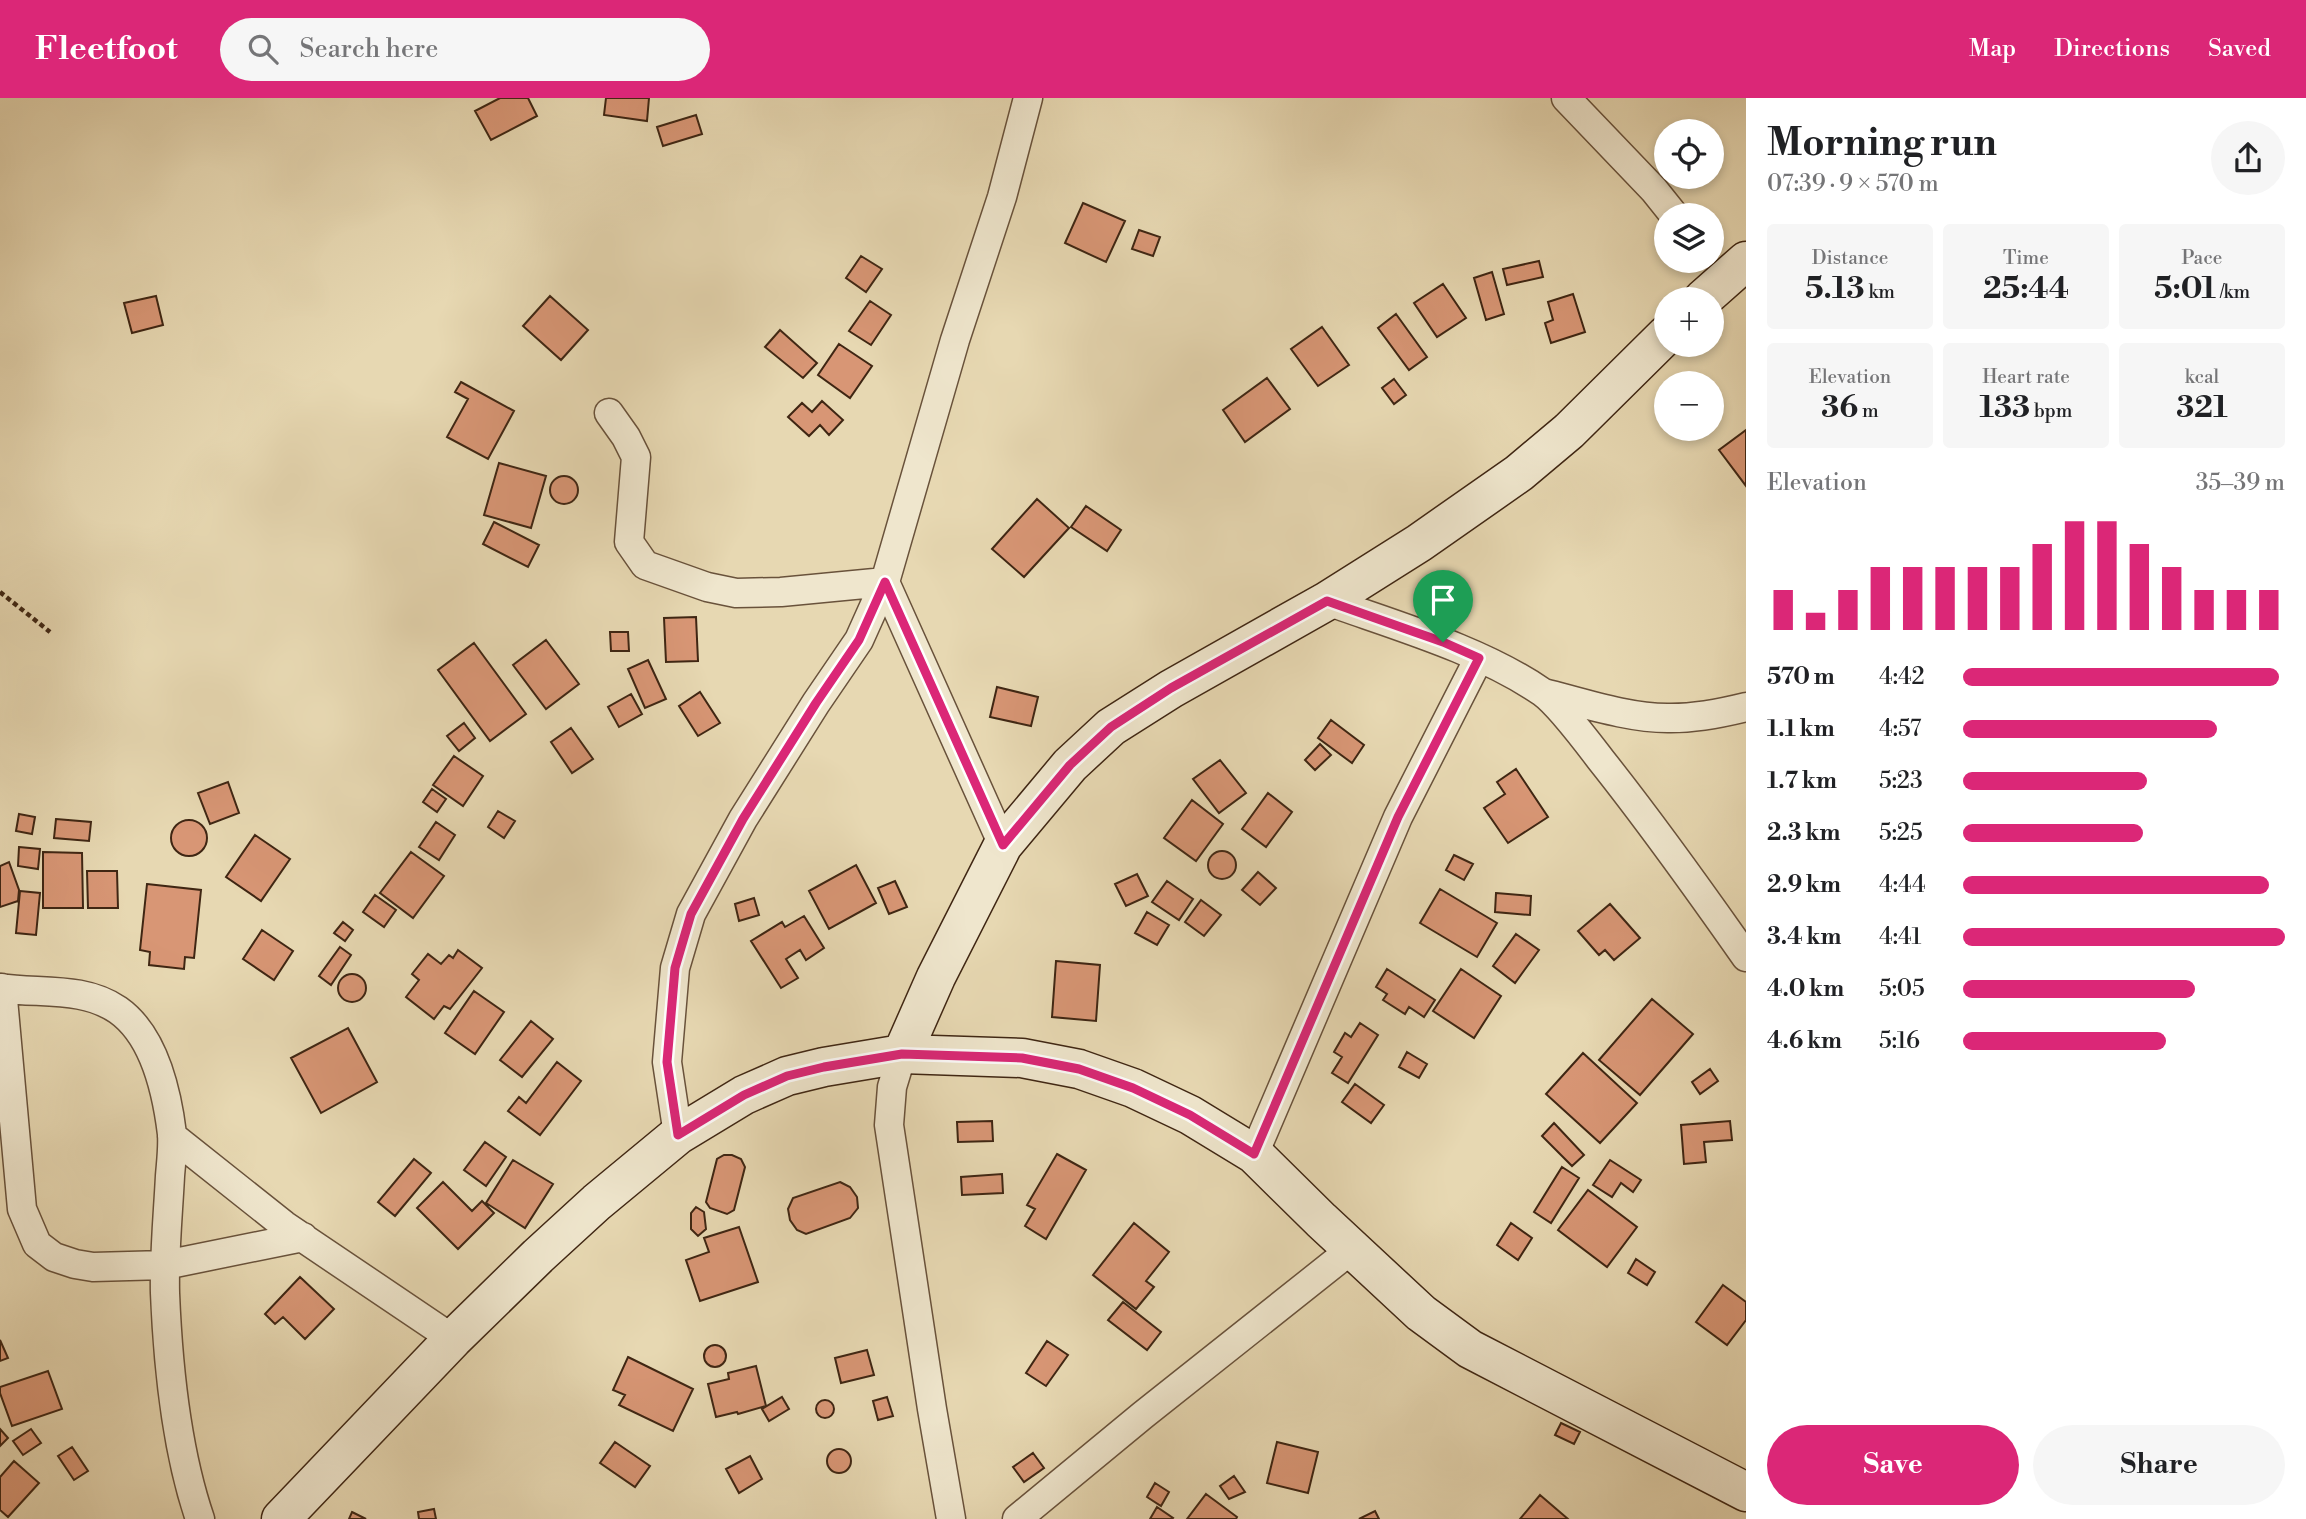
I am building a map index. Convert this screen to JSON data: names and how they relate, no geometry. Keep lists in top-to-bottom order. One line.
{"page":{"header":"Fleetfoot","search":"Search here","nav":["Map","Directions","Saved"],"heading":["Morning run","07:39 · 9 × 570 m"],"map_buttons":["+","−"],"stats":[["Distance","5.13 km"],["Time","25:44"],["Pace","5:01 /km"],["Elevation","36 m"],["Heart rate","133 bpm"],["kcal","321"]],"chart":["Elevation","35–39 m"],"list":[{"name":"570 m","note":"4:42"},{"name":"1.1 km","note":"4:57"},{"name":"1.7 km","note":"5:23"},{"name":"2.3 km","note":"5:25"},{"name":"2.9 km","note":"4:44"},{"name":"3.4 km","note":"4:41"},{"name":"4.0 km","note":"5:05"},{"name":"4.6 km","note":"5:16"}],"buttons":["Save","Share"]}}
